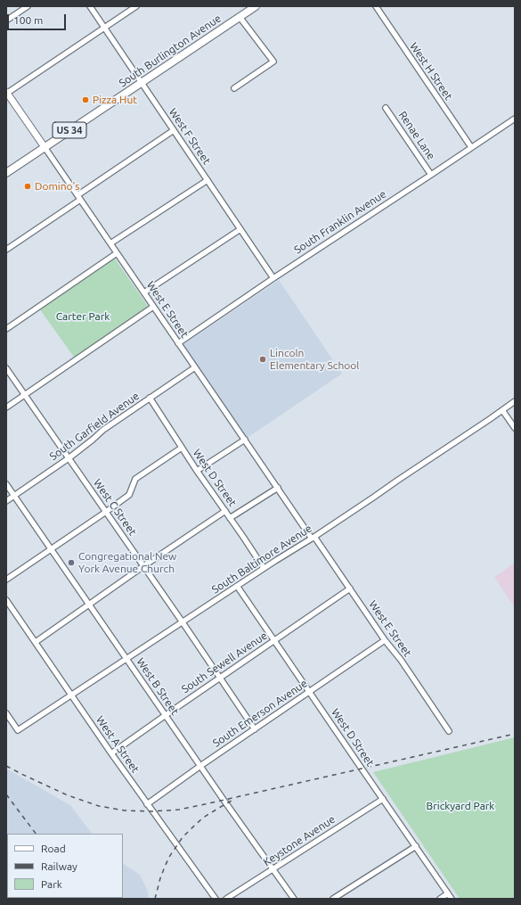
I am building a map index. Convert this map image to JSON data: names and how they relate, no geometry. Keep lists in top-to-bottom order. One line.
{"streets":{"highway":["South Burlington Avenue","US 34"],"main road":["West E Street"],"street":["West H Street","Renae Lane","West F Street","South Franklin Avenue","South Garfield Avenue","West D Street","West C Street","South Baltimore Avenue","South Sewell Avenue","West B Street","South Emerson Avenue","West A Street","Keystone Avenue"]},"crossings":[["South Burlington Avenue","West F Street"],["South Burlington Avenue","West E Street"],["West H Street","South Franklin Avenue"],["Renae Lane","South Franklin Avenue"],["West F Street","South Franklin Avenue"],["South Franklin Avenue","West E Street"],["West E Street","South Garfield Avenue"],["West E Street","South Baltimore Avenue"],["West E Street","South Sewell Avenue"],["West E Street","South Emerson Avenue"],["South Garfield Avenue","West D Street"],["South Garfield Avenue","West C Street"],["South Garfield Avenue","West B Street"],["West D Street","South Baltimore Avenue"],["West D Street","South Sewell Avenue"],["West D Street","South Emerson Avenue"],["West D Street","Keystone Avenue"],["West C Street","South Baltimore Avenue"],["West C Street","South Sewell Avenue"],["West C Street","South Emerson Avenue"],["South Baltimore Avenue","West B Street"],["South Baltimore Avenue","West A Street"],["South Sewell Avenue","West B Street"],["South Sewell Avenue","West A Street"],["West B Street","South Emerson Avenue"],["West B Street","Keystone Avenue"],["South Emerson Avenue","West A Street"]],"parks":["Carter Park","Brickyard Park"],"places":["Pizza Hut","Domino's","Lincoln Elementary School","Congregational New York Avenue Church"],"legend":["Road","Railway","Park"],"scale_bar":"100 m"}
